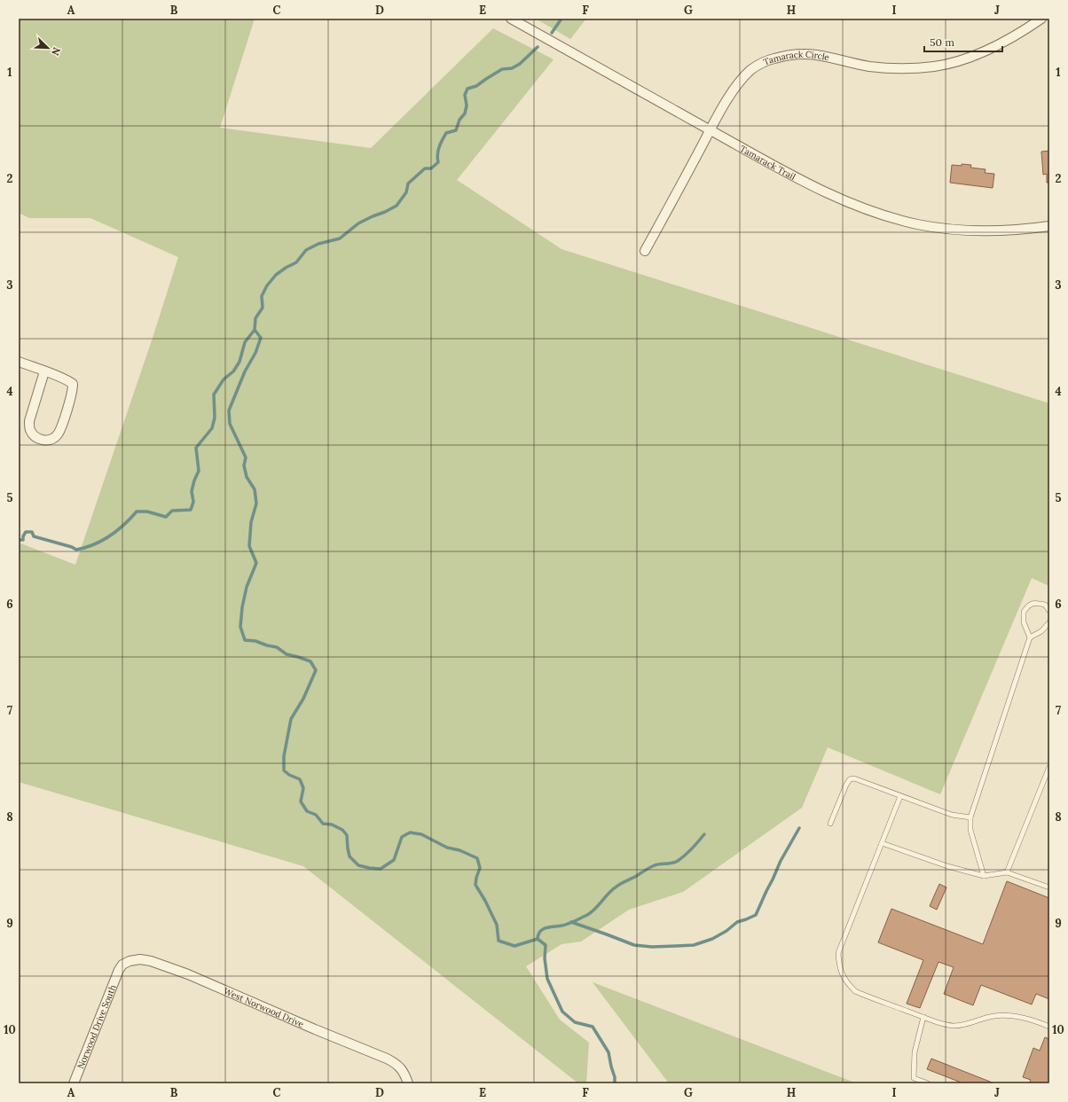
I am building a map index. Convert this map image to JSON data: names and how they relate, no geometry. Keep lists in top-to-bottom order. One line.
{"streets":{"street":["Tamarack Circle","Tamarack Trail","West Norwood Drive","Norwood Drive South"]},"crossings":[["Tamarack Circle","Tamarack Trail"],["West Norwood Drive","Norwood Drive South"]],"scale_bar":"50 m","north":"bottom right","grid":{"columns":["A","B","C","D","E","F","G","H","I","J"],"rows":["1","2","3","4","5","6","7","8","9","10"]}}
